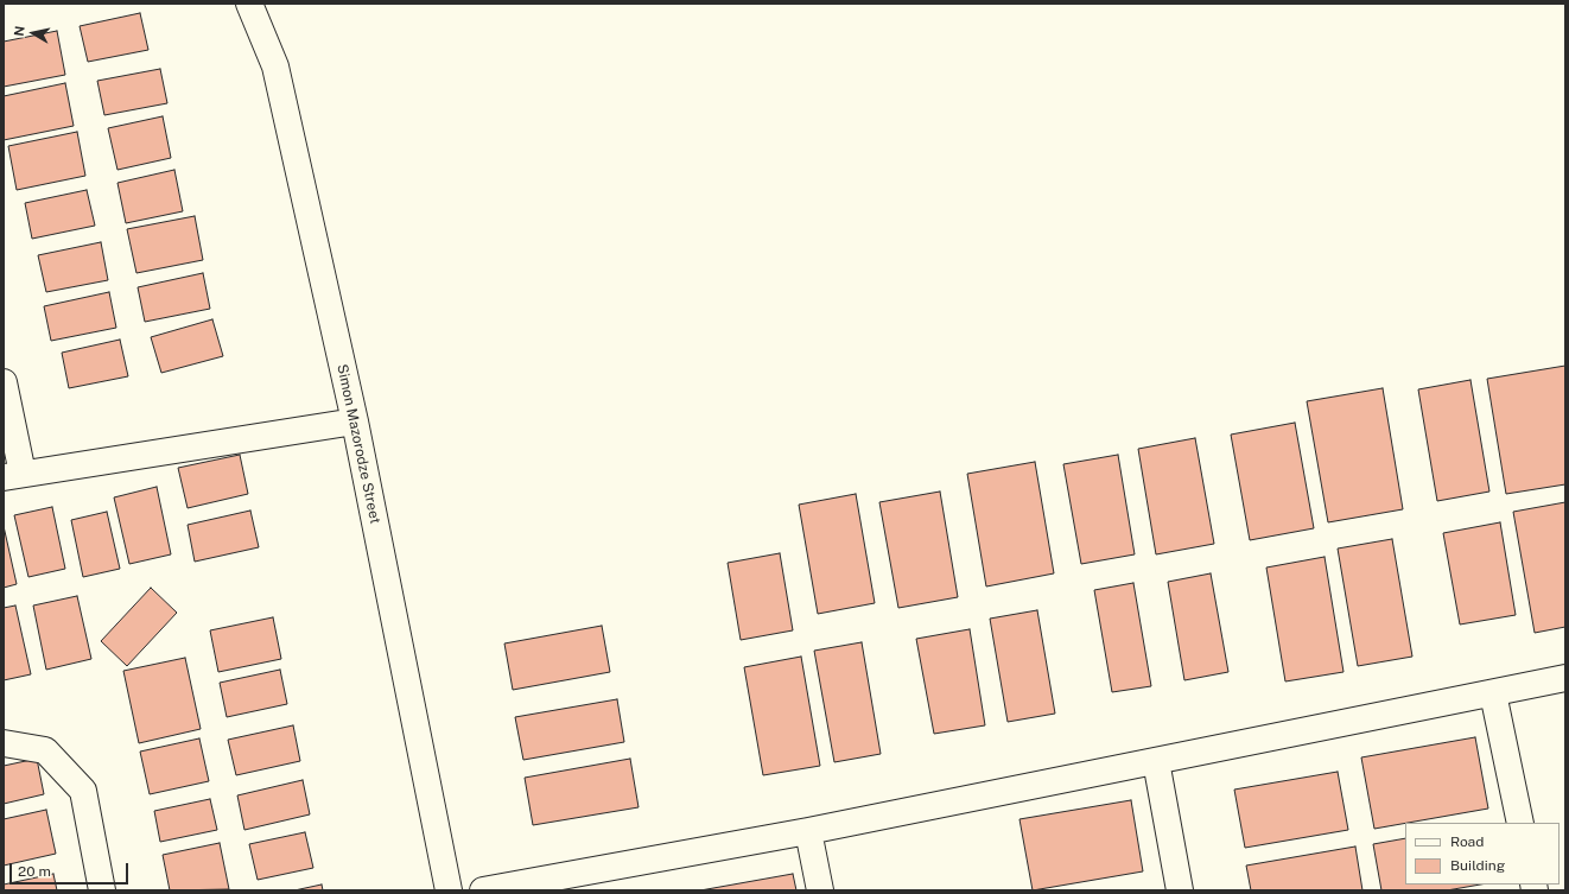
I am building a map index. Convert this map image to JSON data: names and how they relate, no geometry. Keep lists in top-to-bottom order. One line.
{"streets":{"street":["Simon Mazorodze Street"]},"legend":["Road","Building"],"scale_bar":"20 m","north":"left"}
